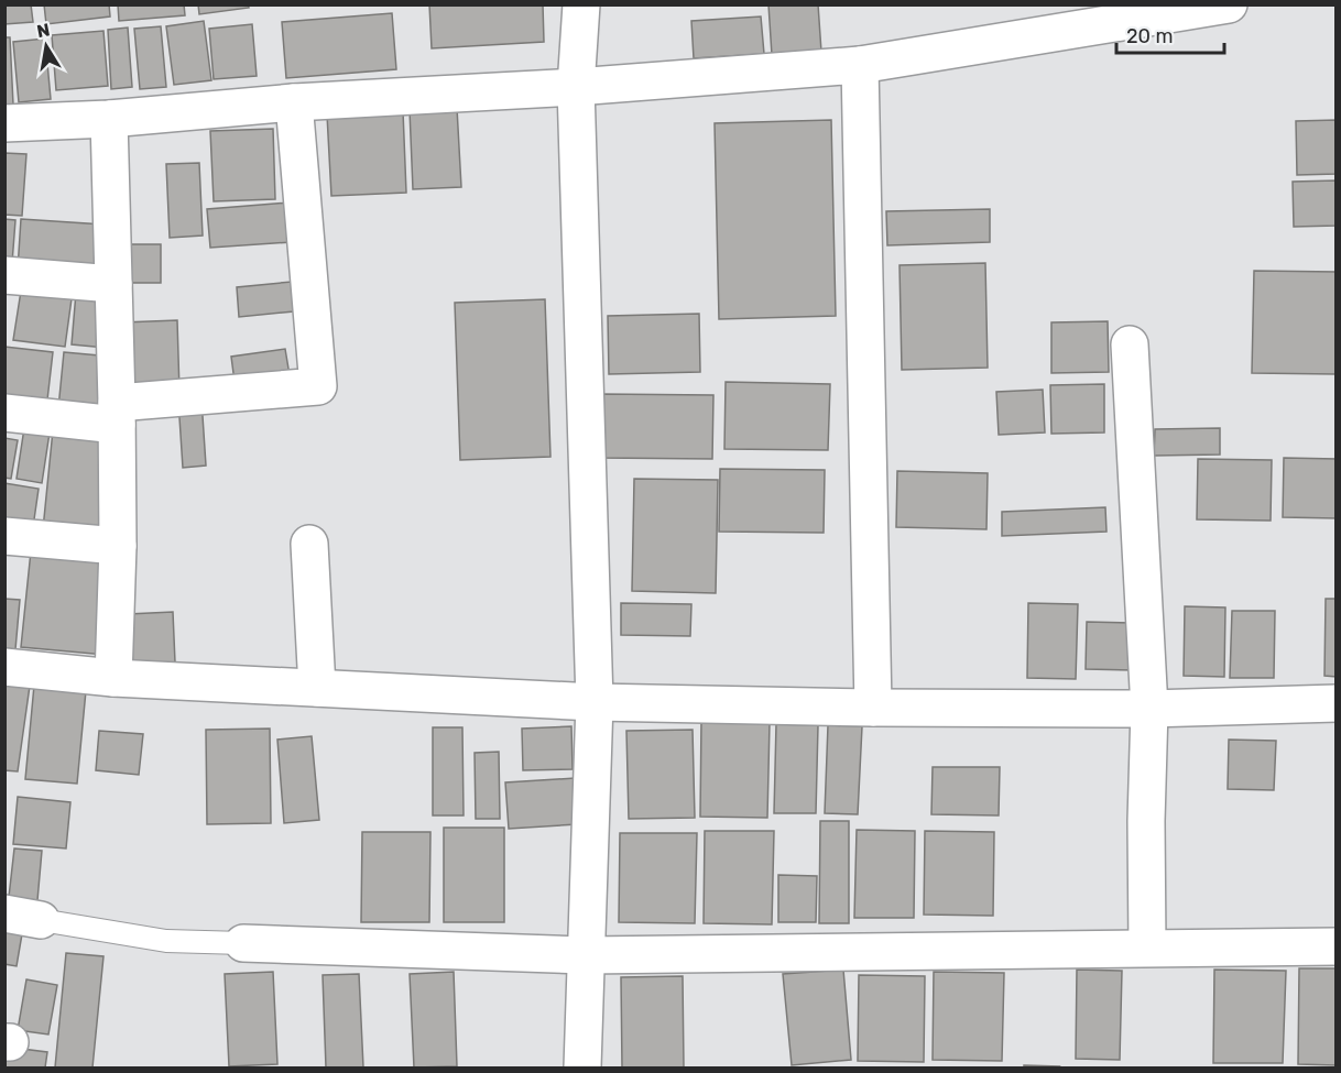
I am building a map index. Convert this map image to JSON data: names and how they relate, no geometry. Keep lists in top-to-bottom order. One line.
{"scale_bar":"20 m","north":"top"}
